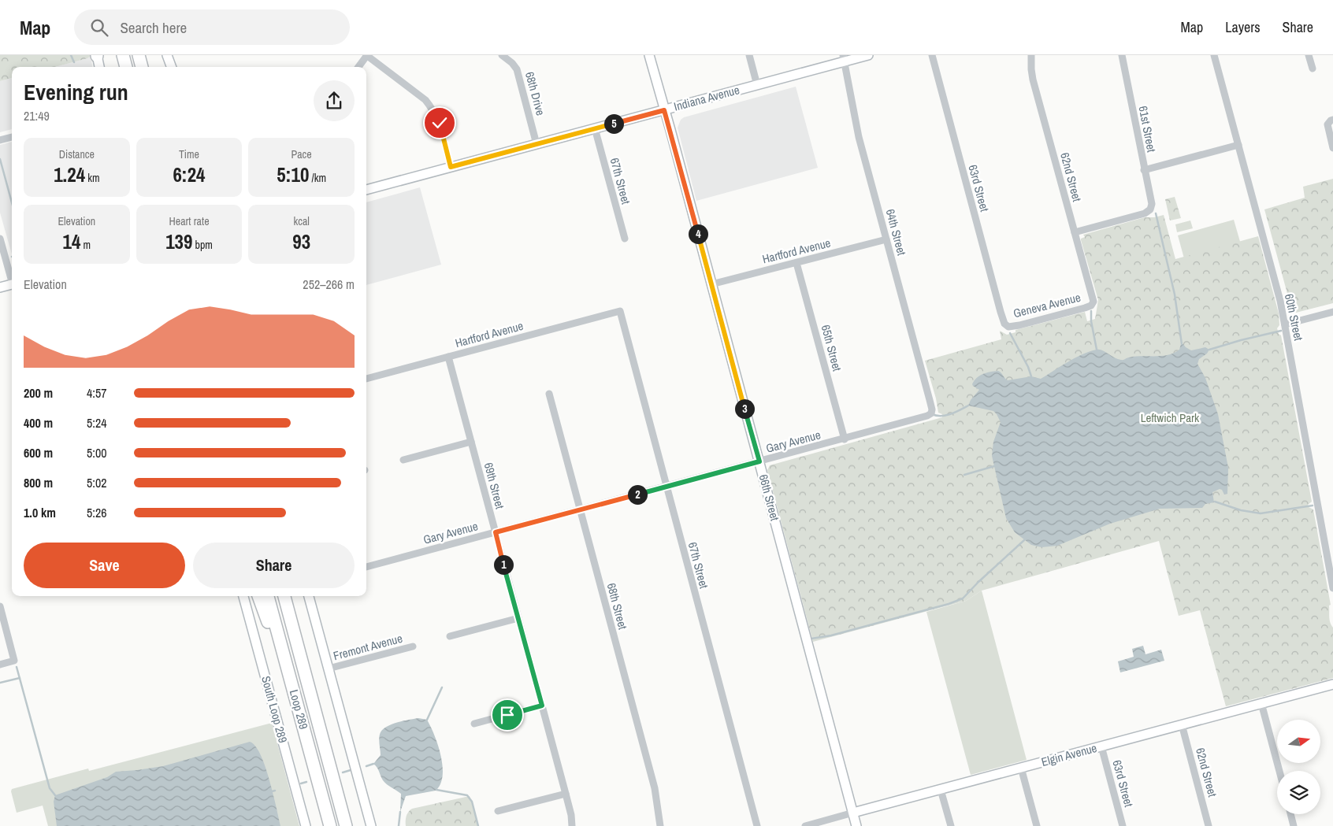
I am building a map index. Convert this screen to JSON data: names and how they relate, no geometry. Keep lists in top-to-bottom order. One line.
{"streets":{"highway":["Loop 289"],"street":["68th Drive","Indiana Avenue","61st Street","62nd Street","67th Street","63rd Street","64th Street","Hartford Avenue","Geneva Avenue","60th Street","65th Street","Gary Avenue","69th Street","66th Street","68th Street","Fremont Avenue","South Loop 289","Elgin Avenue"]},"crossings":[["68th Drive","Indiana Avenue"],["Indiana Avenue","67th Street"],["Indiana Avenue","64th Street"],["Indiana Avenue","66th Street"],["61st Street","62nd Street"],["62nd Street","Geneva Avenue"],["62nd Street","Elgin Avenue"],["67th Street","Hartford Avenue"],["67th Street","Gary Avenue"],["63rd Street","Geneva Avenue"],["63rd Street","Elgin Avenue"],["64th Street","Hartford Avenue"],["64th Street","Gary Avenue"],["Hartford Avenue","65th Street"],["Hartford Avenue","69th Street"],["Hartford Avenue","66th Street"],["65th Street","Gary Avenue"],["Gary Avenue","69th Street"],["Gary Avenue","66th Street"],["Gary Avenue","68th Street"],["66th Street","Elgin Avenue"]],"parks":["Leftwich Park"],"north":"right","page":{"header":"Map","search":"Search here","nav":["Map","Layers","Share"],"heading":["Evening run","21:49"],"pins":["5","4","3","2","1"],"stats":[["Distance","1.24 km"],["Time","6:24"],["Pace","5:10 /km"],["Elevation","14 m"],["Heart rate","139 bpm"],["kcal","93"]],"chart":["Elevation","252–266 m"],"list":[{"name":"200 m","note":"4:57"},{"name":"400 m","note":"5:24"},{"name":"600 m","note":"5:00"},{"name":"800 m","note":"5:02"},{"name":"1.0 km","note":"5:26"}],"buttons":["Save","Share"]}}
